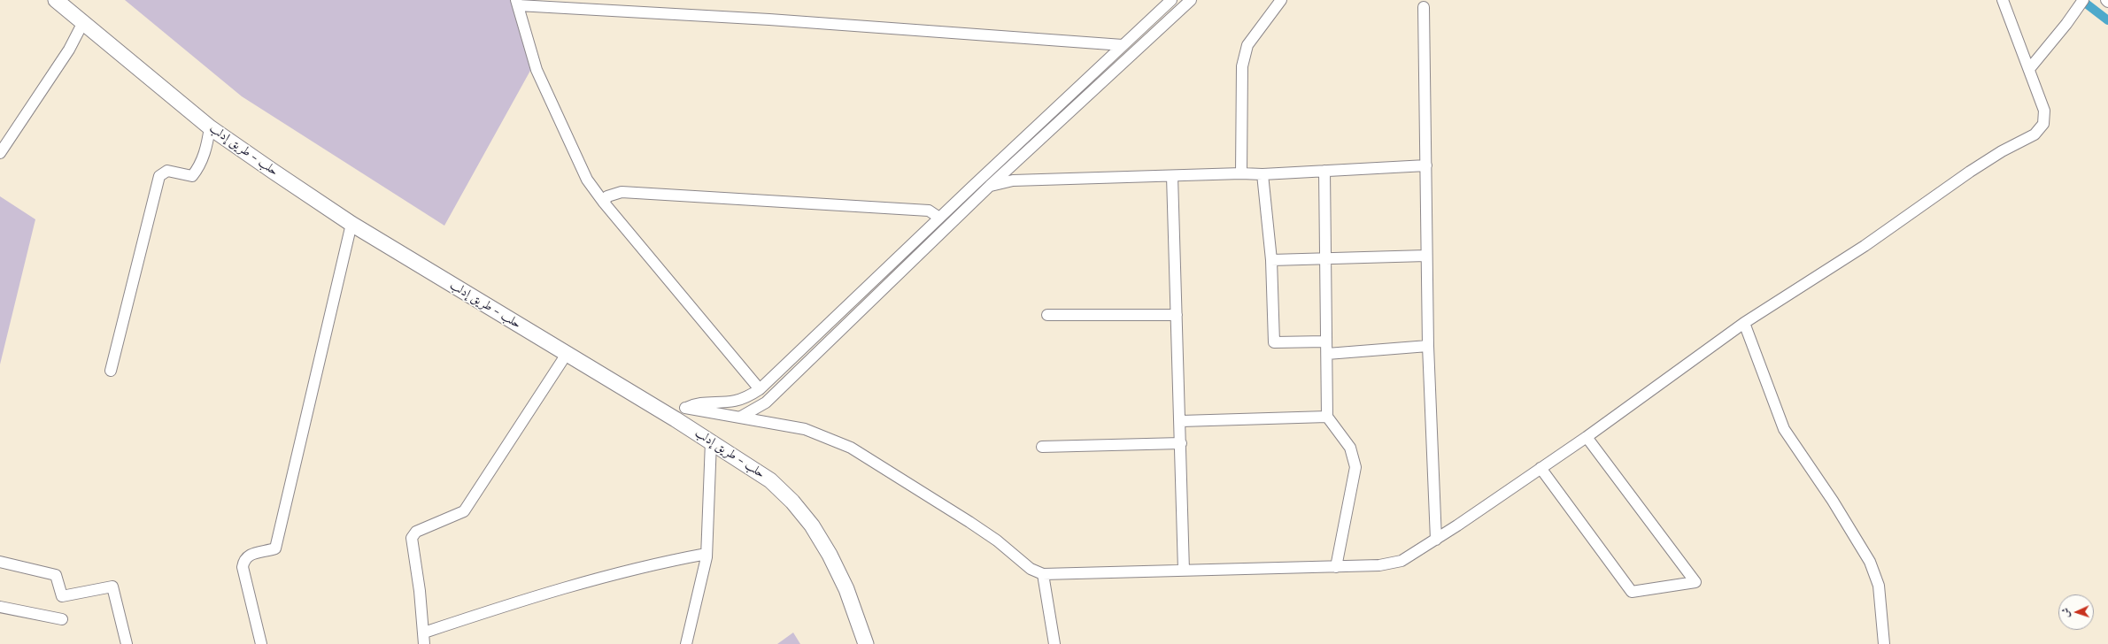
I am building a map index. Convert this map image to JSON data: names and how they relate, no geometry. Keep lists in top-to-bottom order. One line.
{"streets":{"highway":["حلب - طريق إدلب"]},"north":"left"}
